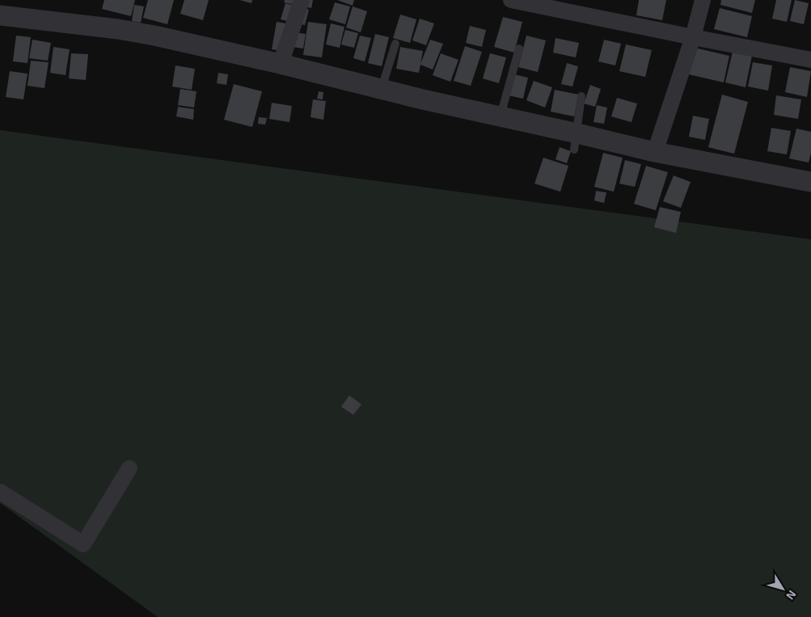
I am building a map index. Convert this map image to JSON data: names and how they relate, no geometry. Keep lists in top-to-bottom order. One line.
{"north":"bottom right"}
